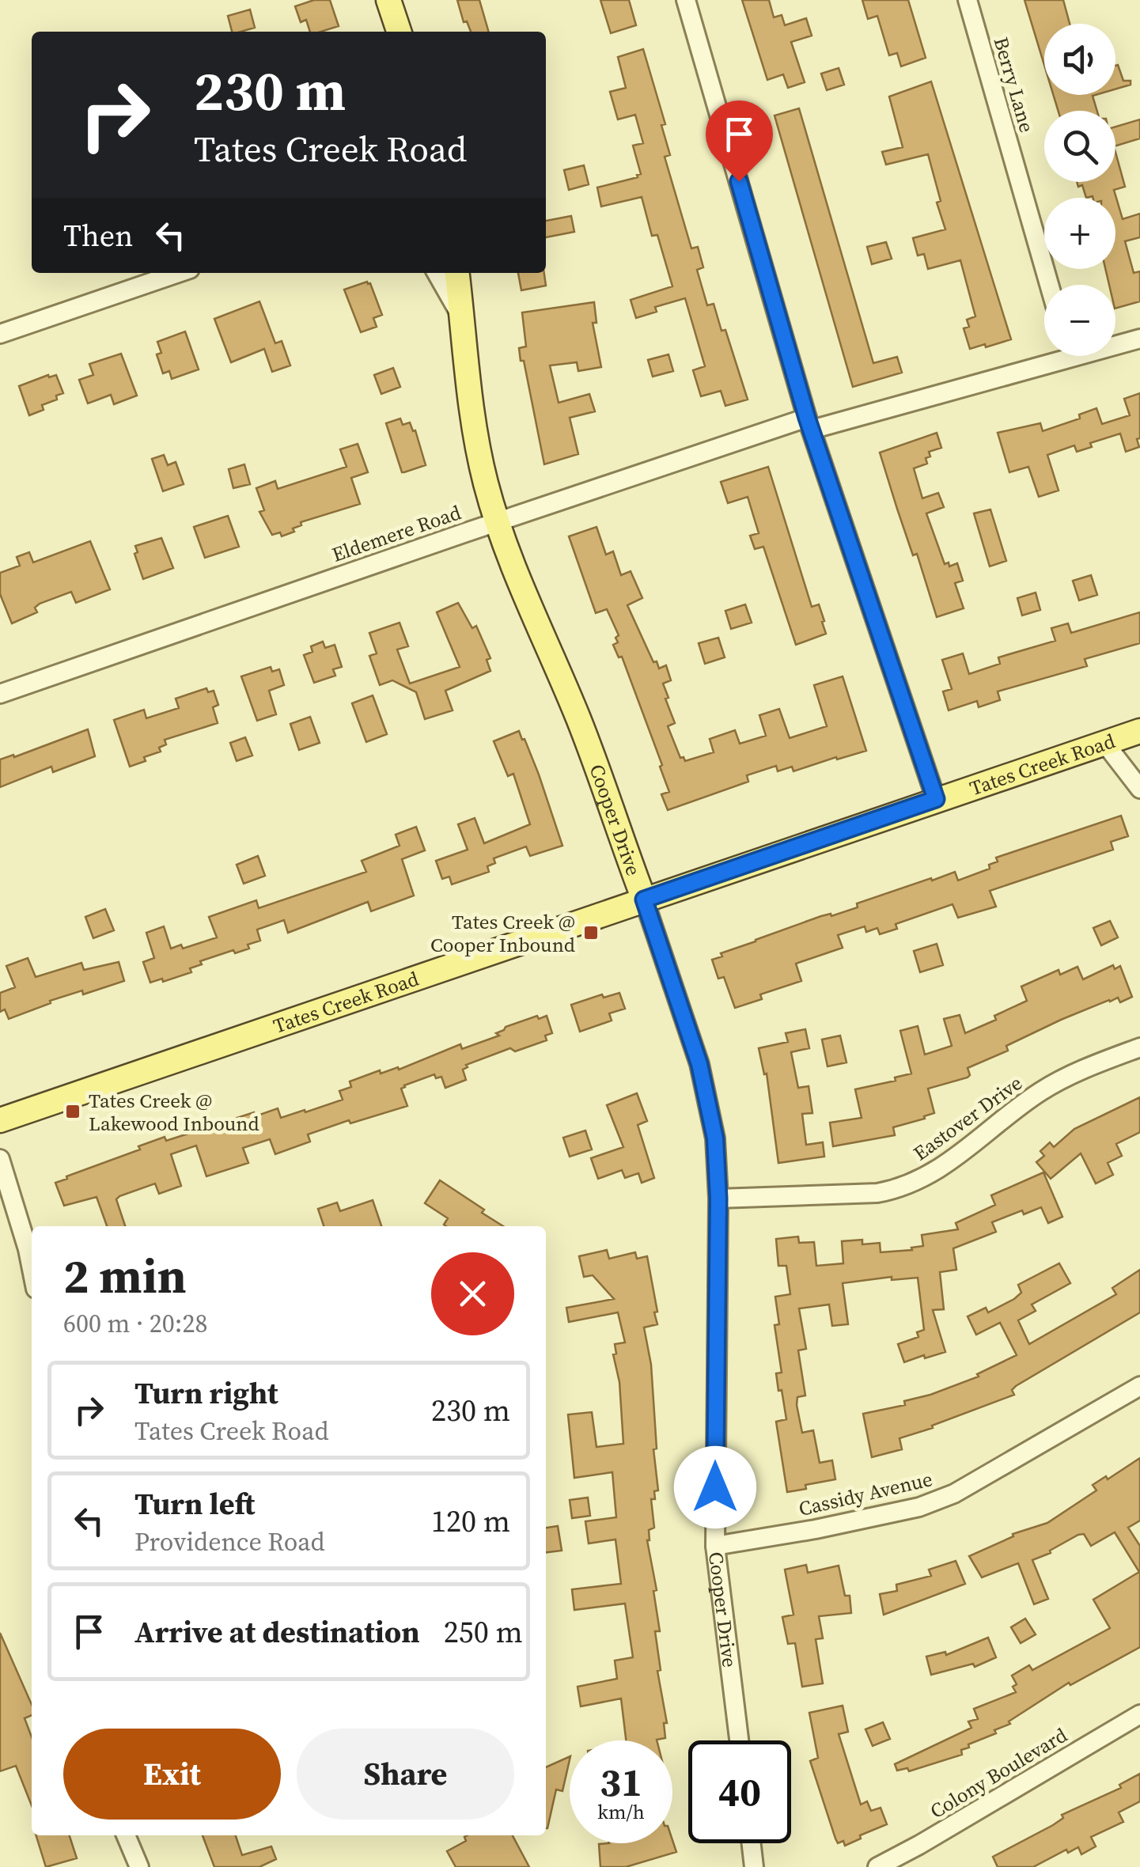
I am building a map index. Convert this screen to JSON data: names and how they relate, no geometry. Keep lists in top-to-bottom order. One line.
{"streets":{"main road":["Tates Creek Road","Cooper Drive"],"street":["Berry Lane","Eldemere Road","Eastover Drive","Cassidy Avenue","Colony Boulevard"]},"crossings":[["Eldemere Road","Cooper Drive"],["Tates Creek Road","Cooper Drive"],["Cooper Drive","Eastover Drive"],["Cooper Drive","Cassidy Avenue"]],"places":{"transit":["Tates Creek @ Cooper Inbound","Tates Creek @ Lakewood Inbound"]},"page":{"map_buttons":["+","−"],"turn":["230 m","Tates Creek Road"],"then":"Then","heading":["2 min","600 m · 20:28"],"list":[{"name":"Turn right","note":"Tates Creek Road","value":"230 m"},{"name":"Turn left","note":"Providence Road","value":"120 m"},{"name":"Arrive at destination","value":"250 m"}],"buttons":["Exit","Share"],"speed":"31 km/h","limit":"40"}}
